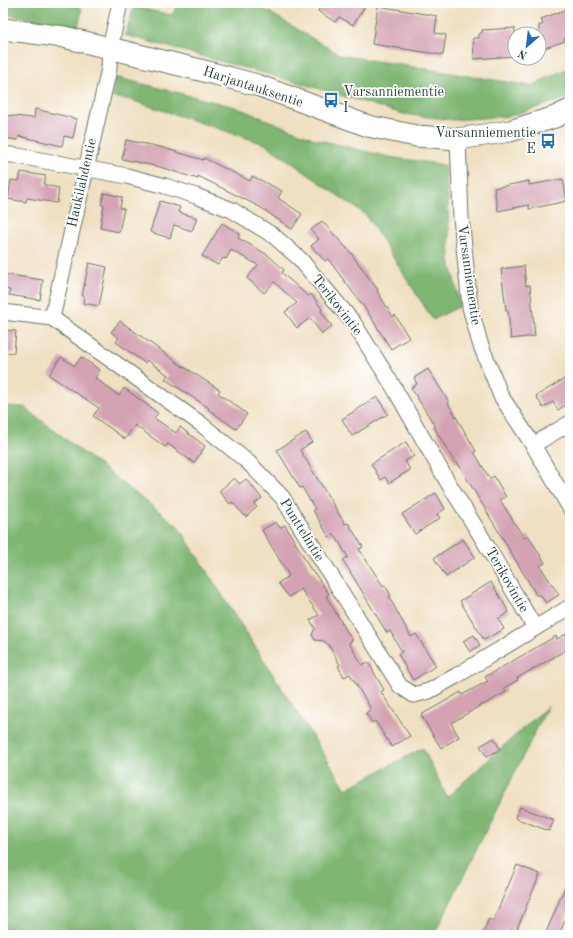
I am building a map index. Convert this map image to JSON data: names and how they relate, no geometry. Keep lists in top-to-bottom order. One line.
{"streets":{"street":["Harjantauksentie","Haukilahdentie","Varsanniementie","Terikovintie","Punttelintie"]},"crossings":[["Harjantauksentie","Haukilahdentie"],["Harjantauksentie","Varsanniementie"],["Haukilahdentie","Terikovintie"],["Haukilahdentie","Punttelintie"],["Terikovintie","Punttelintie"]],"places":{"bus stop":["Varsanniementie I","Varsanniementie E"]},"north":"bottom left"}
